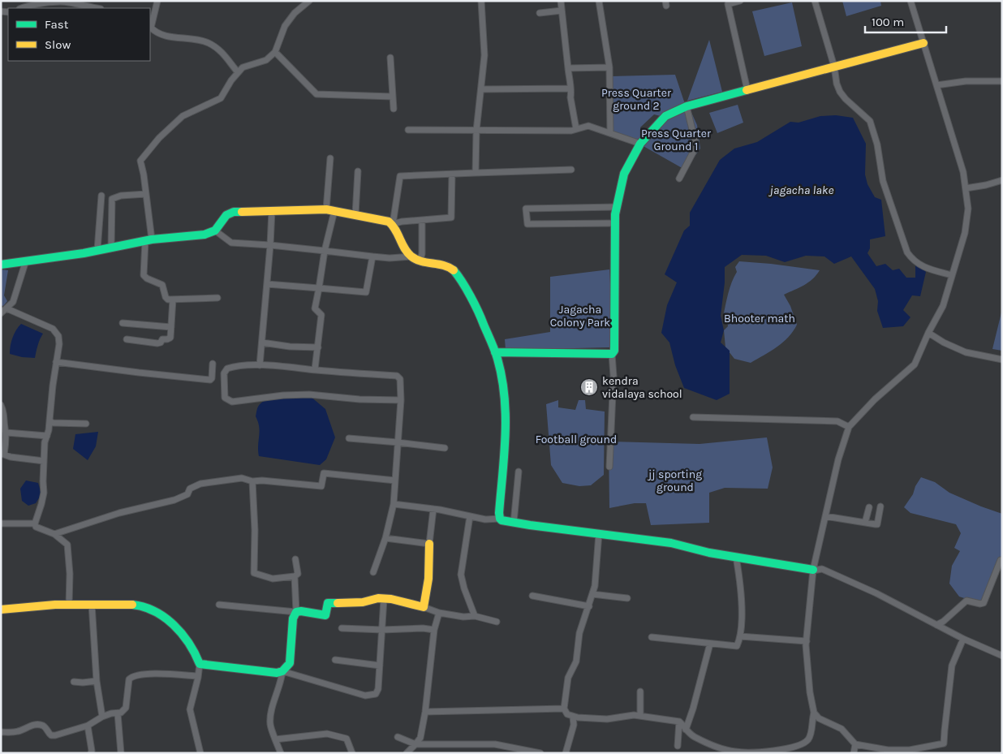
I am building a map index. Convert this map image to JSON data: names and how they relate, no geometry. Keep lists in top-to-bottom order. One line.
{"water":["jagacha lake"],"parks":["Press Quarter ground 2","Press Quarter Ground 1","Jagacha Colony Park","Bhooter math","Football ground","jj sporting ground"],"places":{"building":["kendra vidalaya school"]},"legend":["Fast","Slow"],"scale_bar":"100 m"}
